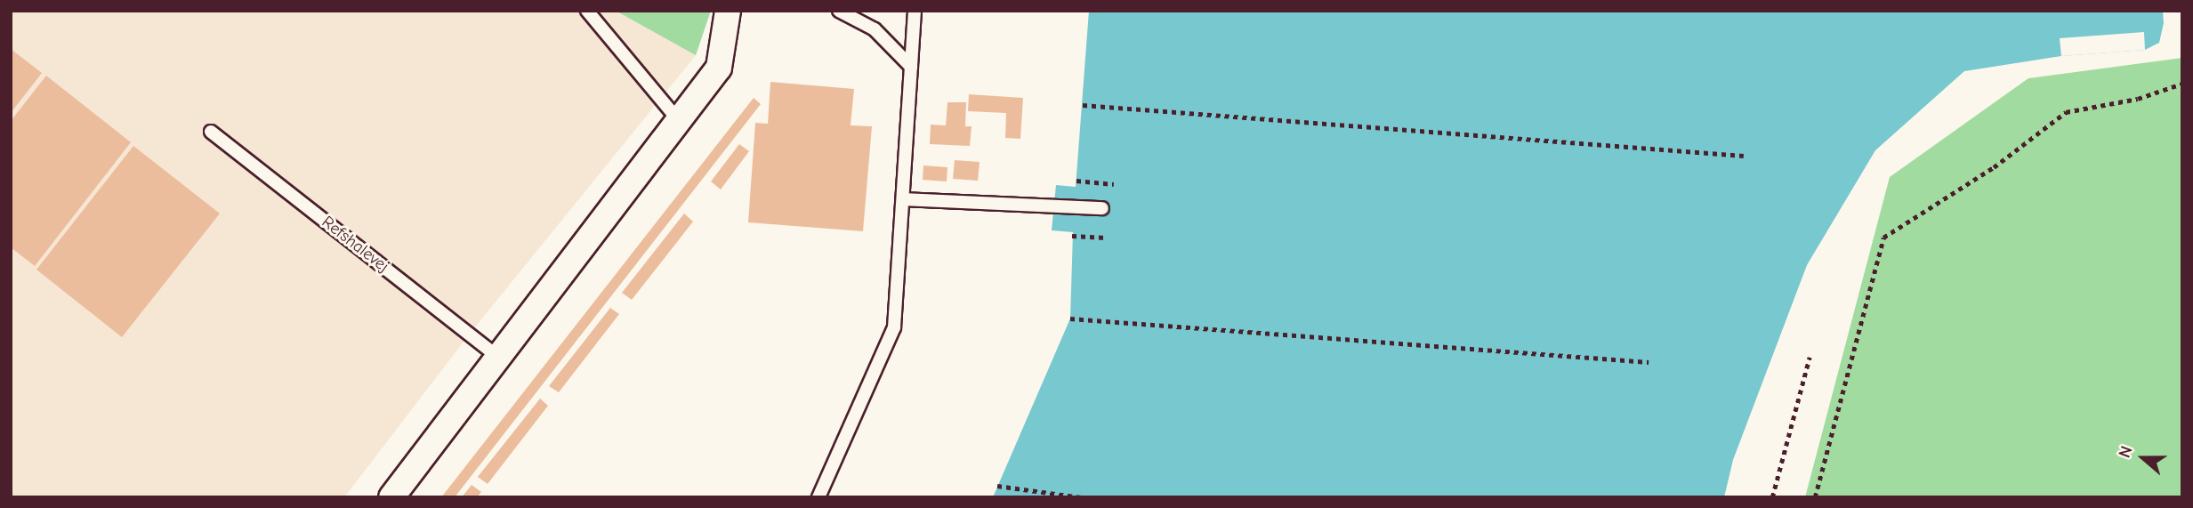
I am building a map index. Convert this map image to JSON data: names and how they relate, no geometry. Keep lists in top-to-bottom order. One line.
{"streets":{"lane":["Refshalevej"]},"north":"left"}
